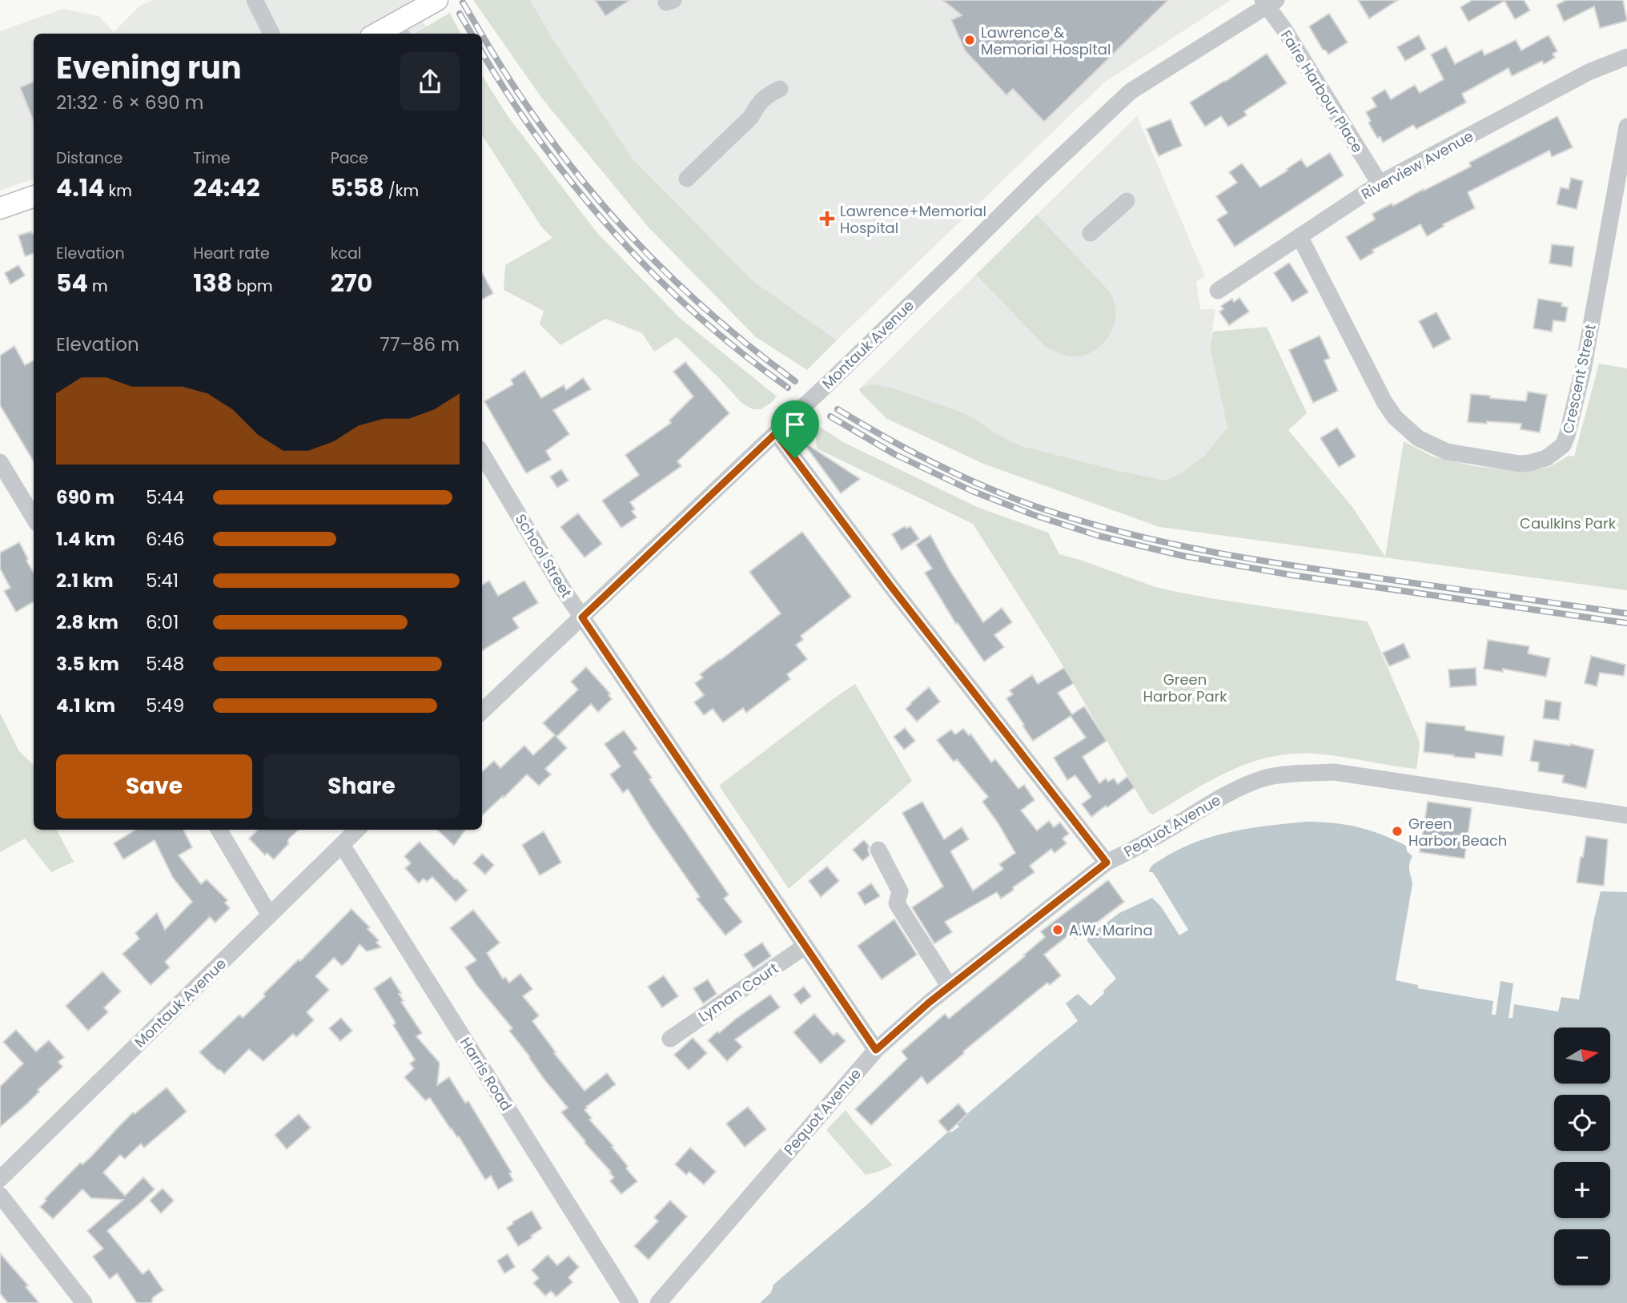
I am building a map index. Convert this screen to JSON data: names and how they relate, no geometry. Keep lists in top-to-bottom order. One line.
{"streets":{"street":["Faire Harbour Place","Riverview Avenue","Montauk Avenue","Crescent Street","School Street","Pequot Avenue","Lyman Court","Harris Road"]},"crossings":[["Faire Harbour Place","Riverview Avenue"],["Faire Harbour Place","Montauk Avenue"],["Riverview Avenue","Crescent Street"],["Montauk Avenue","School Street"],["Montauk Avenue","Harris Road"],["School Street","Pequot Avenue"],["School Street","Lyman Court"]],"parks":["Caulkins Park","Green Harbor Park"],"places":{"other":["Lawrence & Memorial Hospital","Green Harbor Beach","A.W. Marina"],"health":["Lawrence+Memorial Hospital"]},"north":"right","page":{"heading":["Evening run","21:32 · 6 × 690 m"],"stats":[["Distance","4.14 km"],["Time","24:42"],["Pace","5:58 /km"],["Elevation","54 m"],["Heart rate","138 bpm"],["kcal","270"]],"chart":["Elevation","77–86 m"],"list":[{"name":"690 m","note":"5:44"},{"name":"1.4 km","note":"6:46"},{"name":"2.1 km","note":"5:41"},{"name":"2.8 km","note":"6:01"},{"name":"3.5 km","note":"5:48"},{"name":"4.1 km","note":"5:49"}],"buttons":["Save","Share"],"map_buttons":["+","−"]}}
